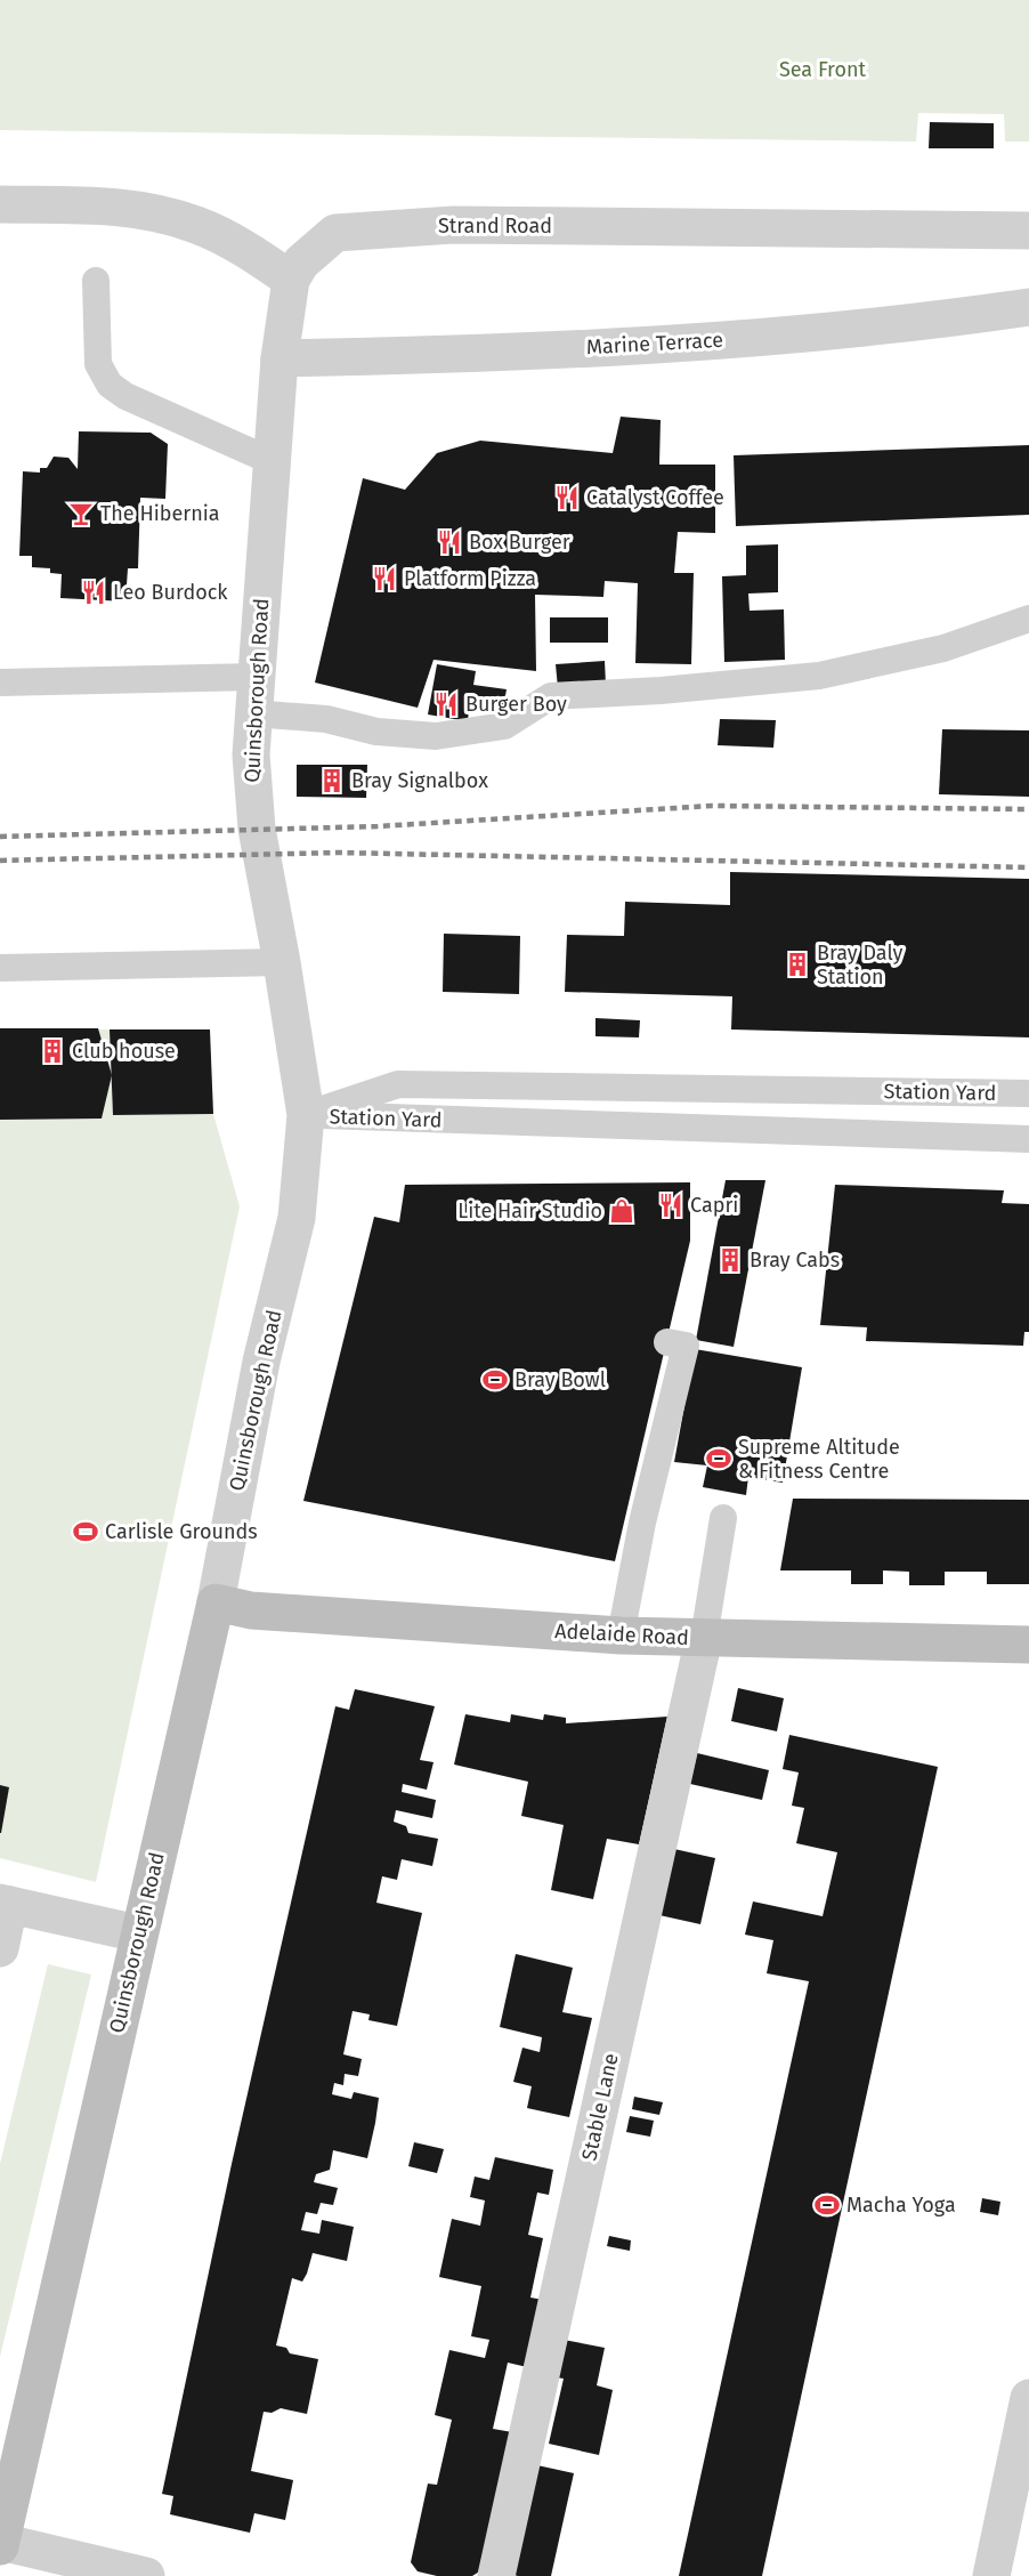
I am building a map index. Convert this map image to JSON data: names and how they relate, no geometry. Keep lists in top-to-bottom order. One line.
{"streets":{"main road":["Quinsborough Road","Adelaide Road"],"street":["Strand Road","Marine Terrace","Stable Lane"],"lane":["Station Yard"]},"crossings":[["Strand Road","Quinsborough Road"],["Marine Terrace","Quinsborough Road"],["Quinsborough Road","Station Yard"],["Quinsborough Road","Adelaide Road"],["Adelaide Road","Stable Lane"]],"parks":["Sea Front"],"places":{"restaurant":["Catalyst Coffee","Box Burger","Platform Pizza","Leo Burdock","Burger Boy","Capri"],"bar":["The Hibernia"],"building":["Bray Signalbox","Bray Daly Station","Club house","Bray Cabs"],"shop":["Lite Hair Studio"],"sports":["Bray Bowl","Supreme Altitude & Fitness Centre","Carlisle Grounds","Macha Yoga"]}}
